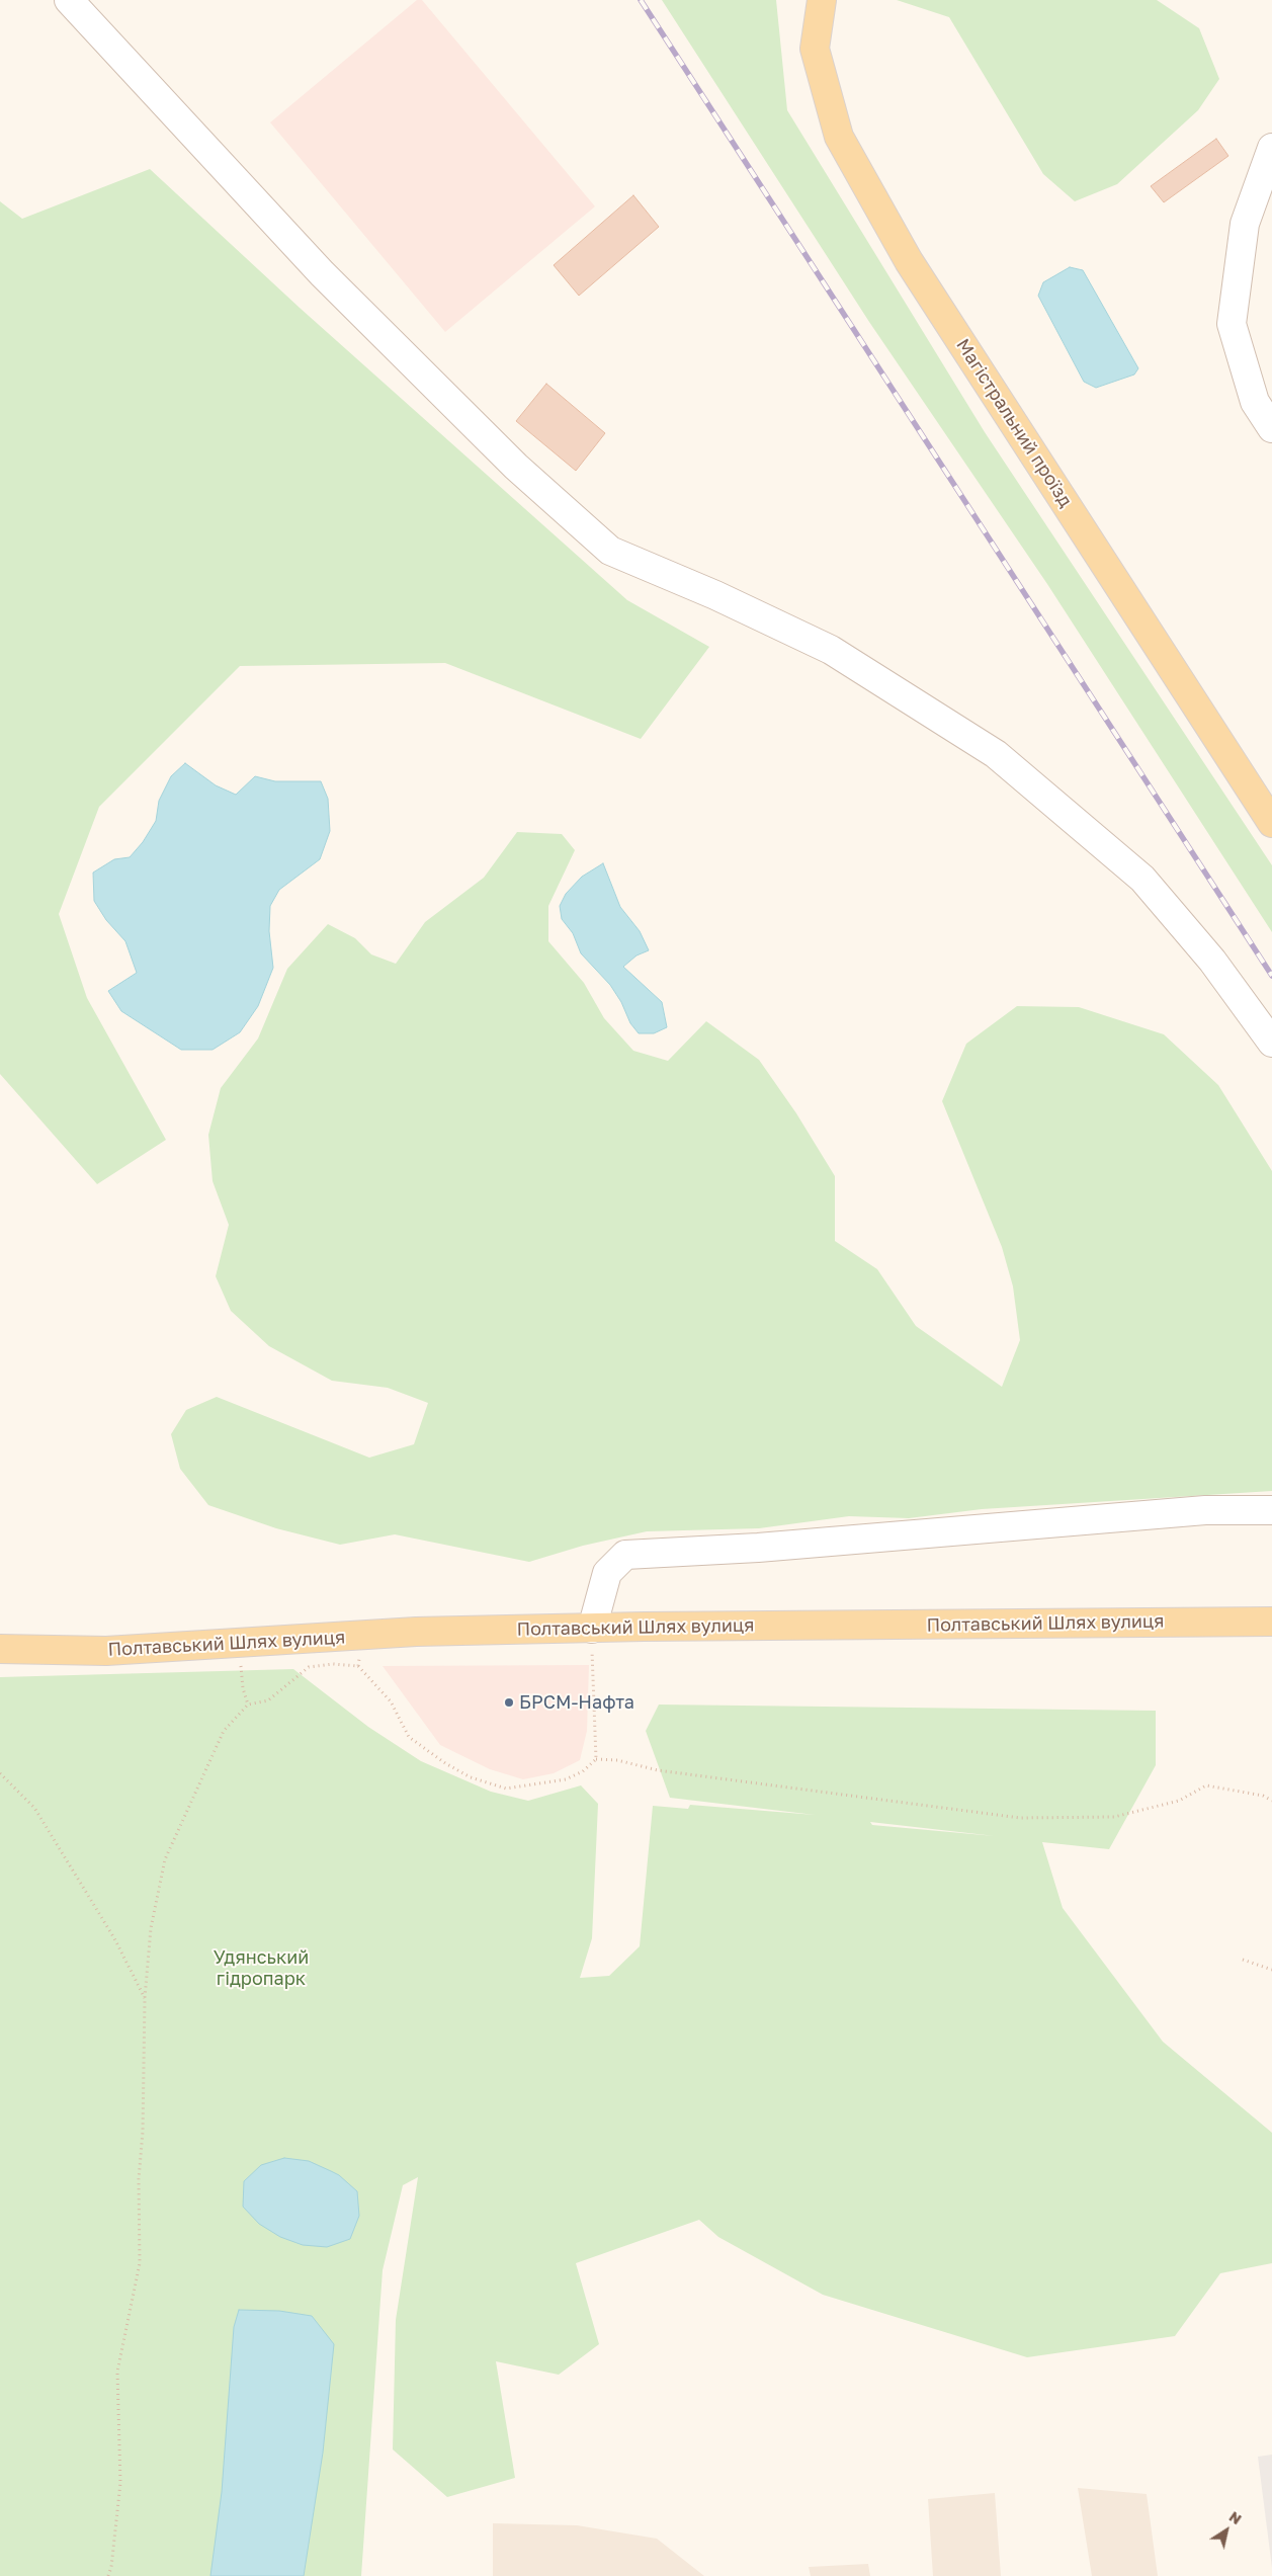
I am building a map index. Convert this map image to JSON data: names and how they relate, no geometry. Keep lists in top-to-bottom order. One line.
{"streets":{"main road":["Магістральний проїзд","Полтавський Шлях вулиця"]},"parks":["Удянський гідропарк"],"places":["БРСМ-Нафта"],"north":"top right"}
